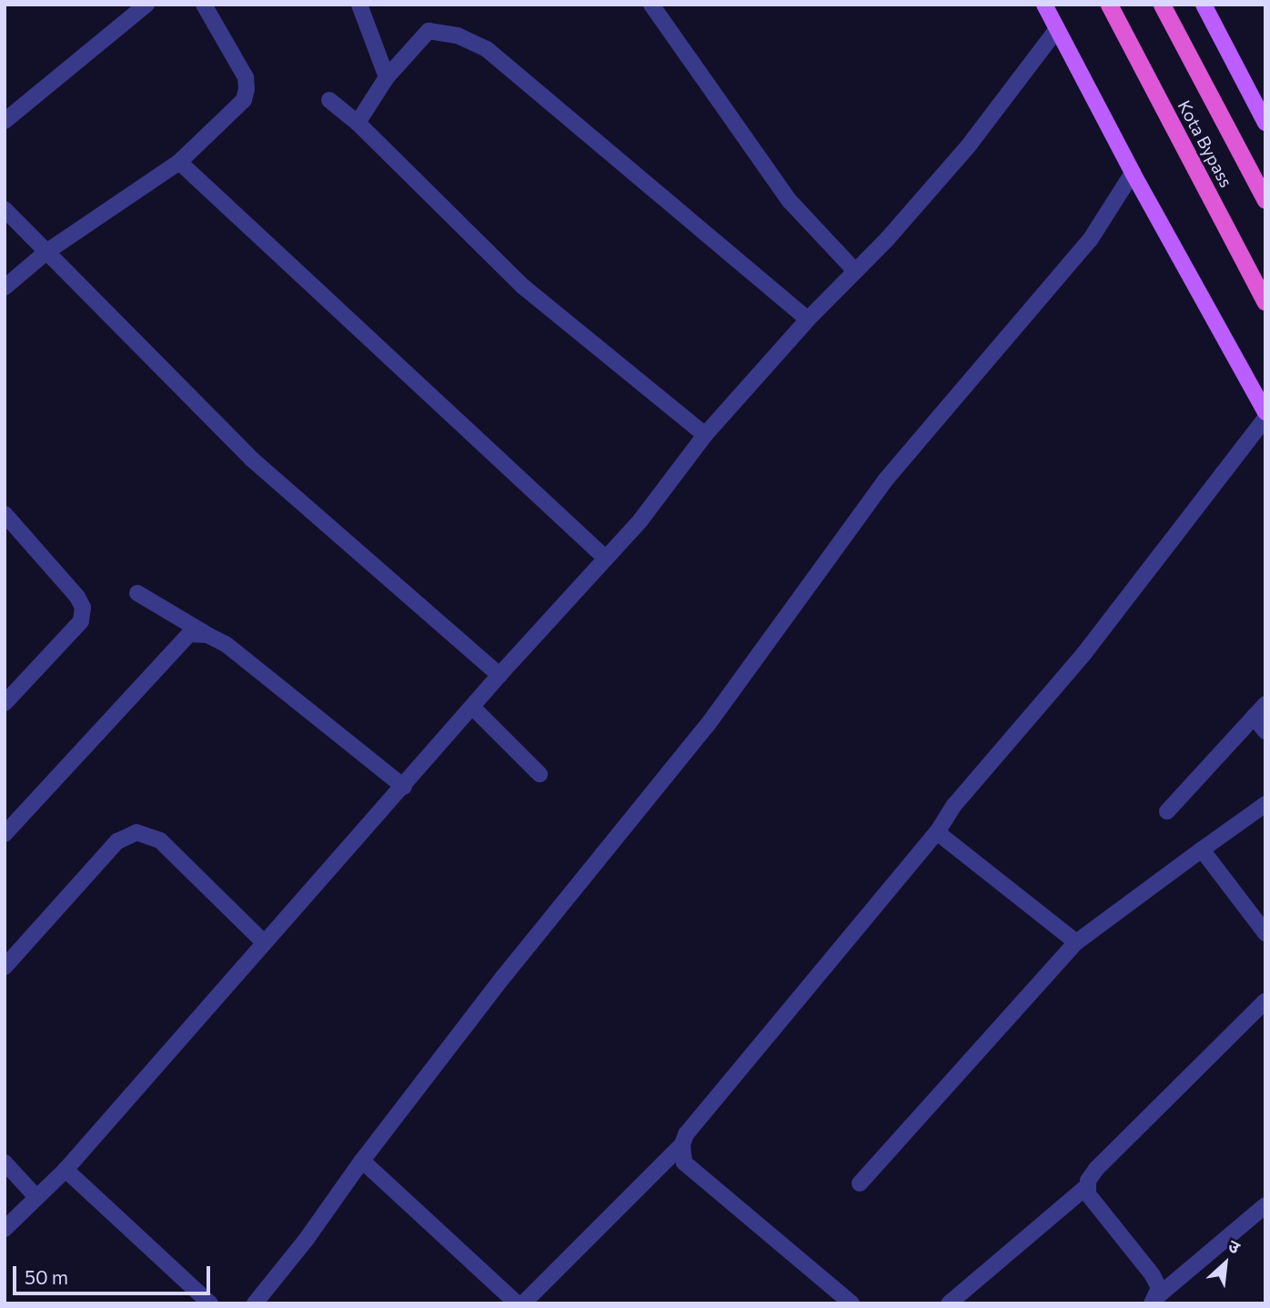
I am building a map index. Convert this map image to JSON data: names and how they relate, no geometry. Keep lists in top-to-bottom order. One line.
{"streets":{"highway":["Kota Bypass"]},"scale_bar":"50 m","north":"top right"}
